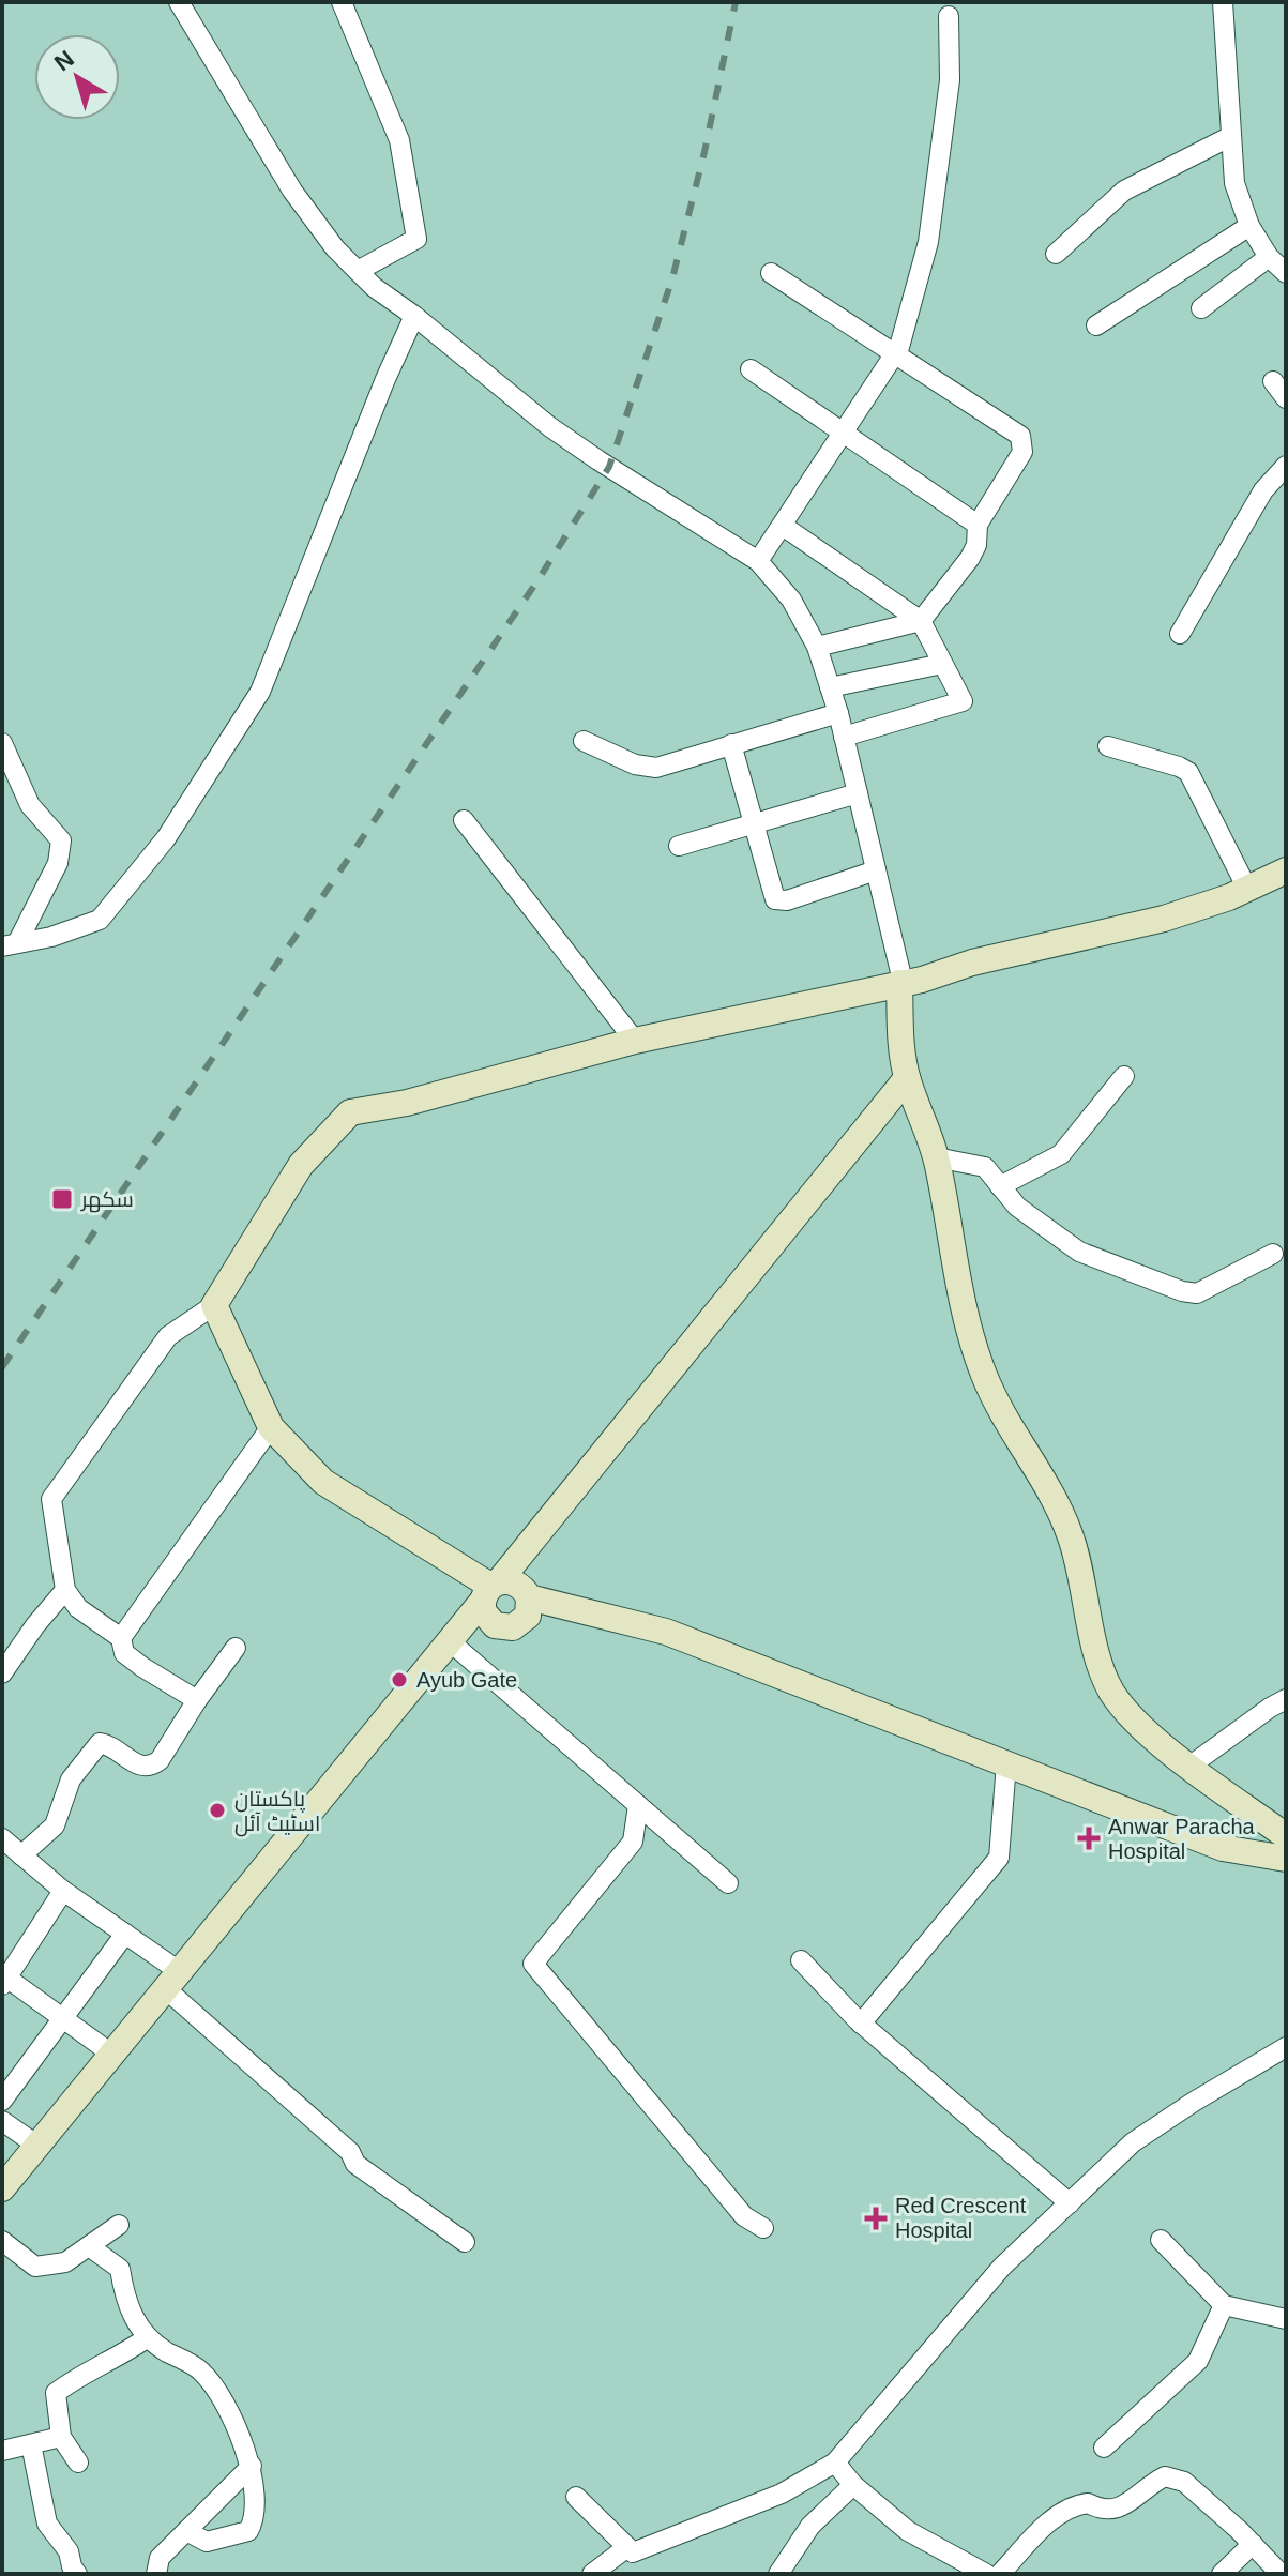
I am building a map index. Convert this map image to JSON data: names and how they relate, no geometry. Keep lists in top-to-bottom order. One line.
{"places":{"transit":["سكهر"],"other":["Ayub Gate","پاکستان اسٹیٹ آئل"],"health":["Anwar Paracha Hospital","Red Crescent Hospital"]},"north":"top left"}
